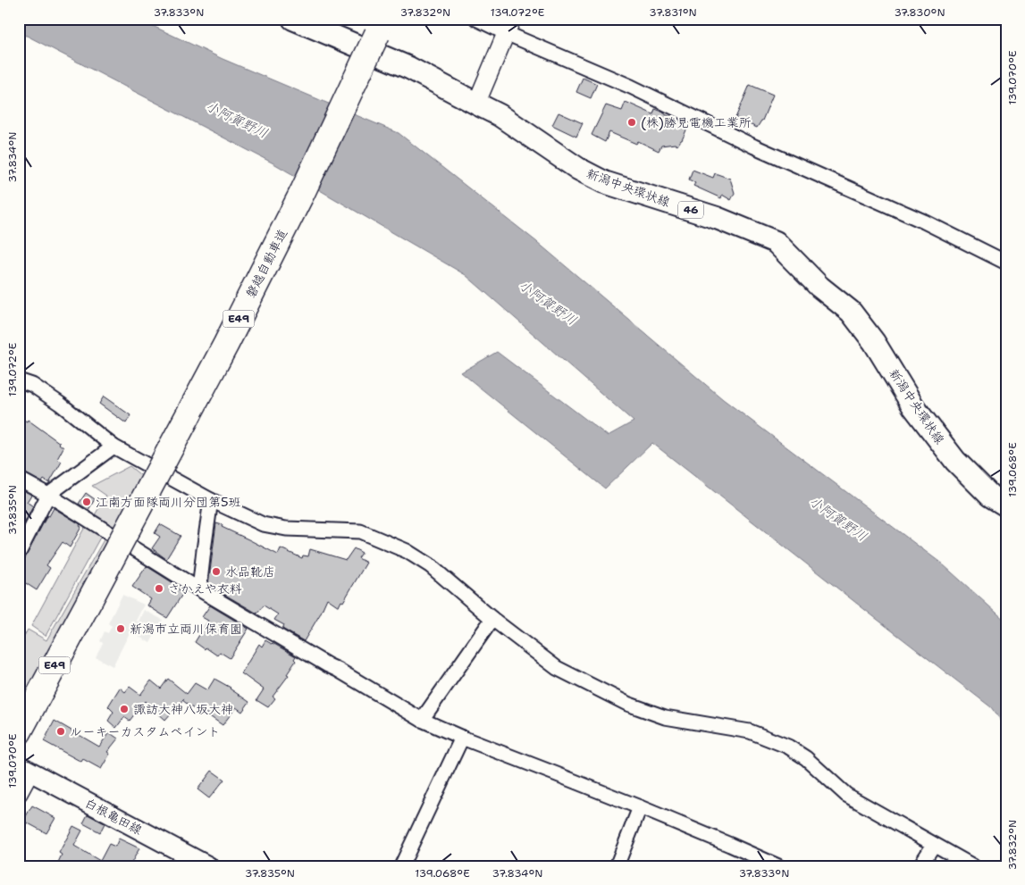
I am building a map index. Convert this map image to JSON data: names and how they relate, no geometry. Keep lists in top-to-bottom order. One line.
{"streets":{"highway":["磐越自動車道","E49"],"main road":["新潟中央環状線","46","白根亀田線"]},"water":["小阿賀野川"],"places":["(株)勝見電機工業所","江南方面隊両川分団第5班","水品靴店","さかえや衣料","新潟市立両川保育園","諏訪大神八坂大神","ルーキーカスタムペイント"],"coordinates":["37.833°N","37.832°N","139.072°E","37.831°N","37.830°N","139.070°E","37.834°N","139.068°E","37.835°N"]}
